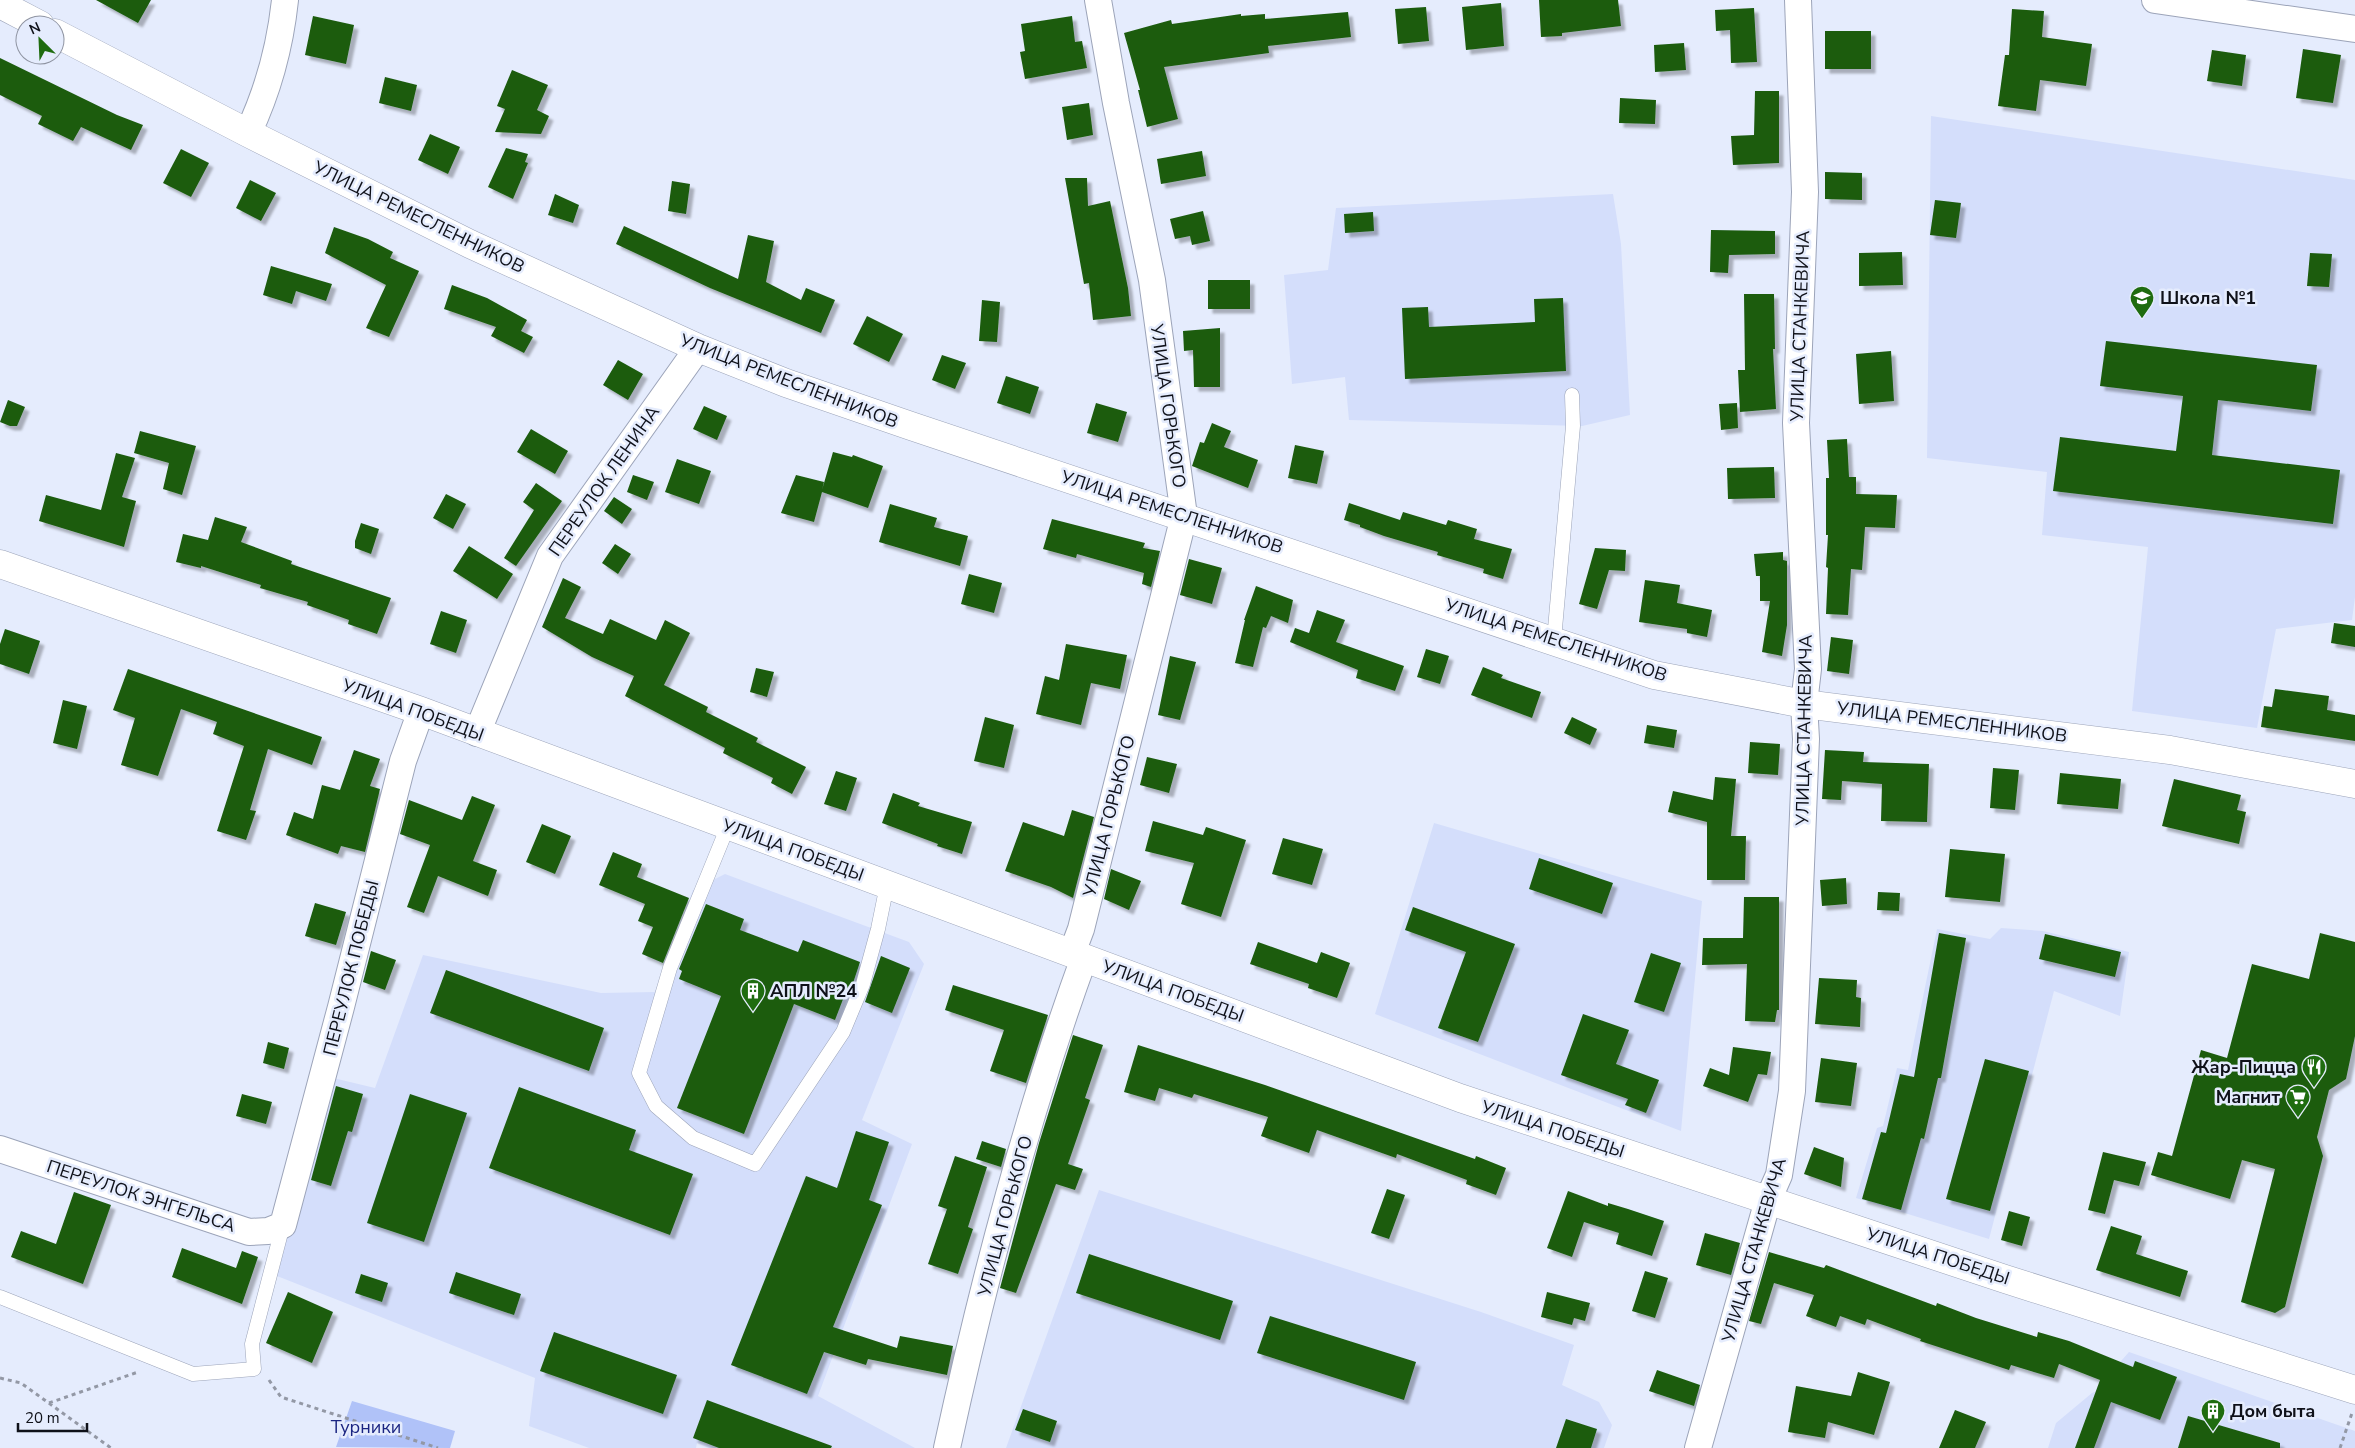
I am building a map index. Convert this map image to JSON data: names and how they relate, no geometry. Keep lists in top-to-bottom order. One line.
{"streets":{"street":["УЛИЦА РЕМЕСЛЕННИКОВ","УЛИЦА СТАНКЕВИЧА","УЛИЦА ГОРЬКОГО","ПЕРЕУЛОК ЛЕНИНА","УЛИЦА ПОБЕДЫ","ПЕРЕУЛОК ПОБЕДЫ","ПЕРЕУЛОК ЭНГЕЛЬСА"]},"crossings":[["УЛИЦА РЕМЕСЛЕННИКОВ","УЛИЦА СТАНКЕВИЧА"],["УЛИЦА РЕМЕСЛЕННИКОВ","УЛИЦА ГОРЬКОГО"],["УЛИЦА РЕМЕСЛЕННИКОВ","ПЕРЕУЛОК ЛЕНИНА"],["УЛИЦА СТАНКЕВИЧА","УЛИЦА ПОБЕДЫ"],["УЛИЦА ГОРЬКОГО","УЛИЦА ПОБЕДЫ"],["ПЕРЕУЛОК ЛЕНИНА","УЛИЦА ПОБЕДЫ"],["УЛИЦА ПОБЕДЫ","ПЕРЕУЛОК ПОБЕДЫ"],["ПЕРЕУЛОК ПОБЕДЫ","ПЕРЕУЛОК ЭНГЕЛЬСА"]],"parks":["Турники"],"places":{"school or university":["Школа №1"],"building":["АПЛ №24","Дом быта"],"restaurant":["Жар-Пицца"],"supermarket":["Магнит"]},"scale_bar":"20 m","north":"top left"}
